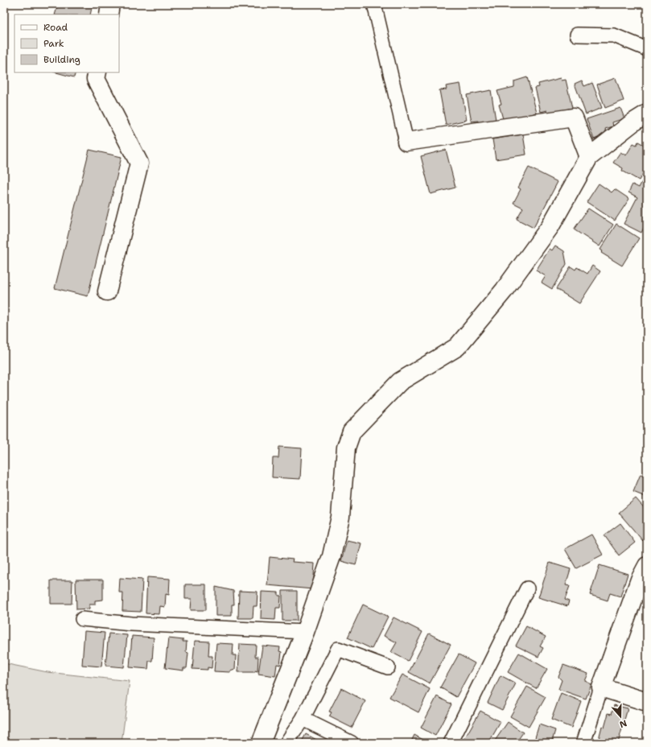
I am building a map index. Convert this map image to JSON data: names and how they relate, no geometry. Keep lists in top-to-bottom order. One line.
{"legend":["Road","Park","Building"],"north":"bottom"}
